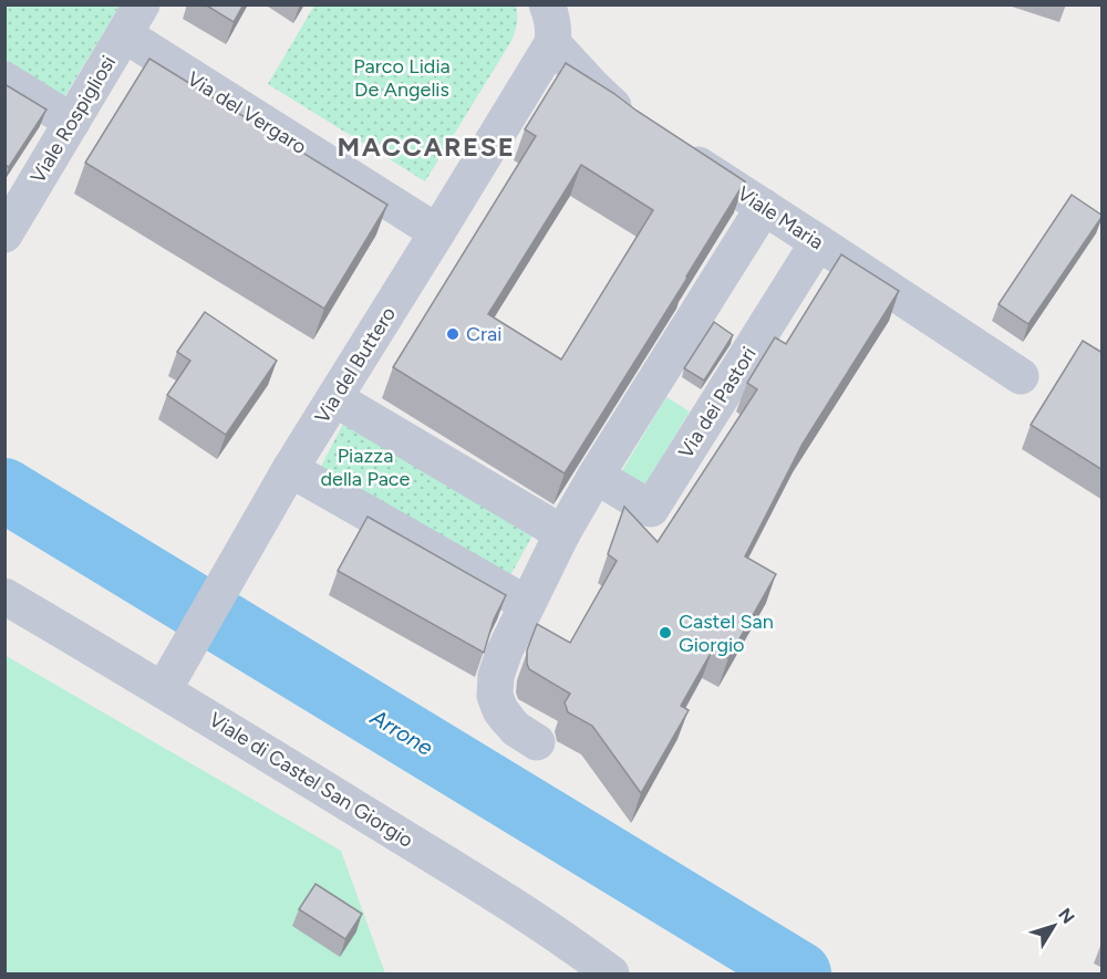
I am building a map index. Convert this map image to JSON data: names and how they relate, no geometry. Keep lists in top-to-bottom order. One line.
{"streets":{"street":["Via del Vergaro","Viale Rospigliosi","Viale Maria","Via del Buttero","Via dei Pastori","Viale di Castel San Giorgio"]},"crossings":[["Via del Vergaro","Viale Rospigliosi"],["Via del Vergaro","Via del Buttero"],["Viale Maria","Via dei Pastori"],["Via del Buttero","Viale di Castel San Giorgio"]],"districts":["MACCARESE"],"water":["Arrone"],"parks":["Parco Lidia De Angelis","Piazza della Pace"],"places":["Crai","Castel San Giorgio"],"north":"top right"}
